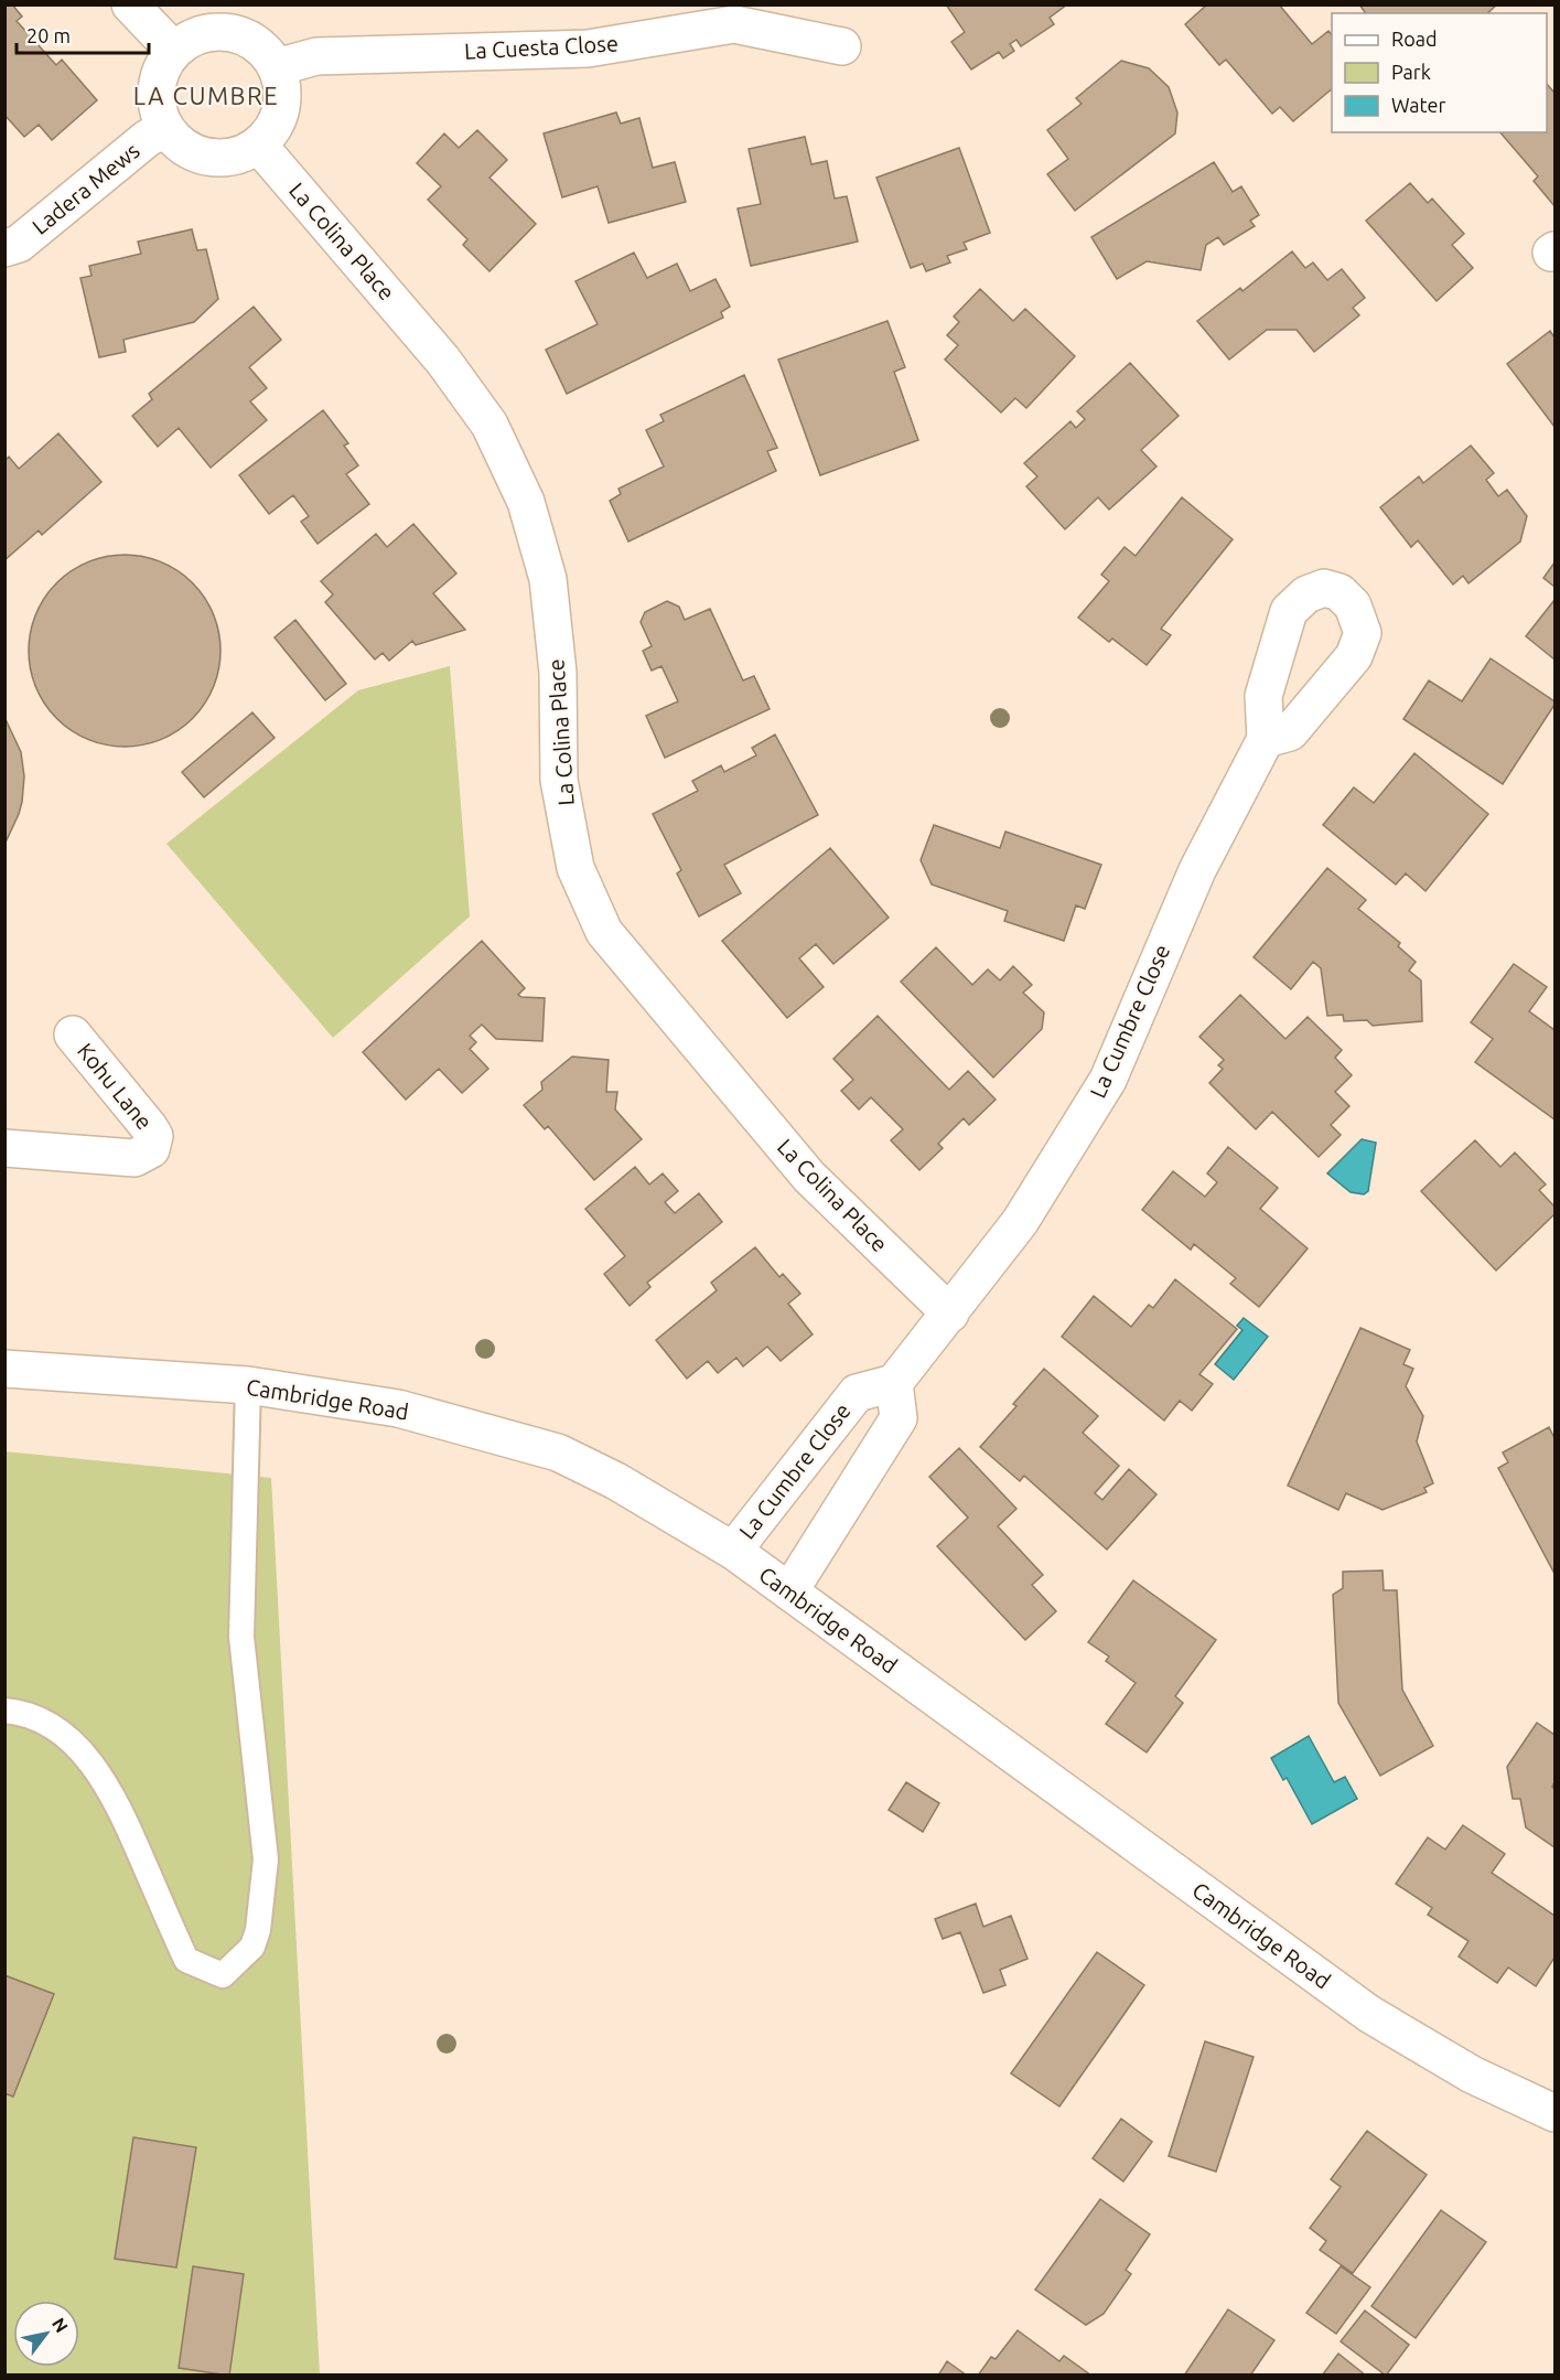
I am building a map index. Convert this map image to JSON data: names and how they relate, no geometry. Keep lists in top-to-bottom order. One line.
{"streets":{"street":["La Cuesta Close","Ladera Mews","La Colina Place","La Cumbre Close","Kohu Lane","Cambridge Road"]},"crossings":[["La Cuesta Close","Ladera Mews"],["La Cuesta Close","La Colina Place"],["Ladera Mews","La Colina Place"],["La Colina Place","La Cumbre Close"],["La Cumbre Close","Cambridge Road"]],"districts":["LA CUMBRE"],"legend":["Road","Park","Water"],"scale_bar":"20 m","north":"top right"}
